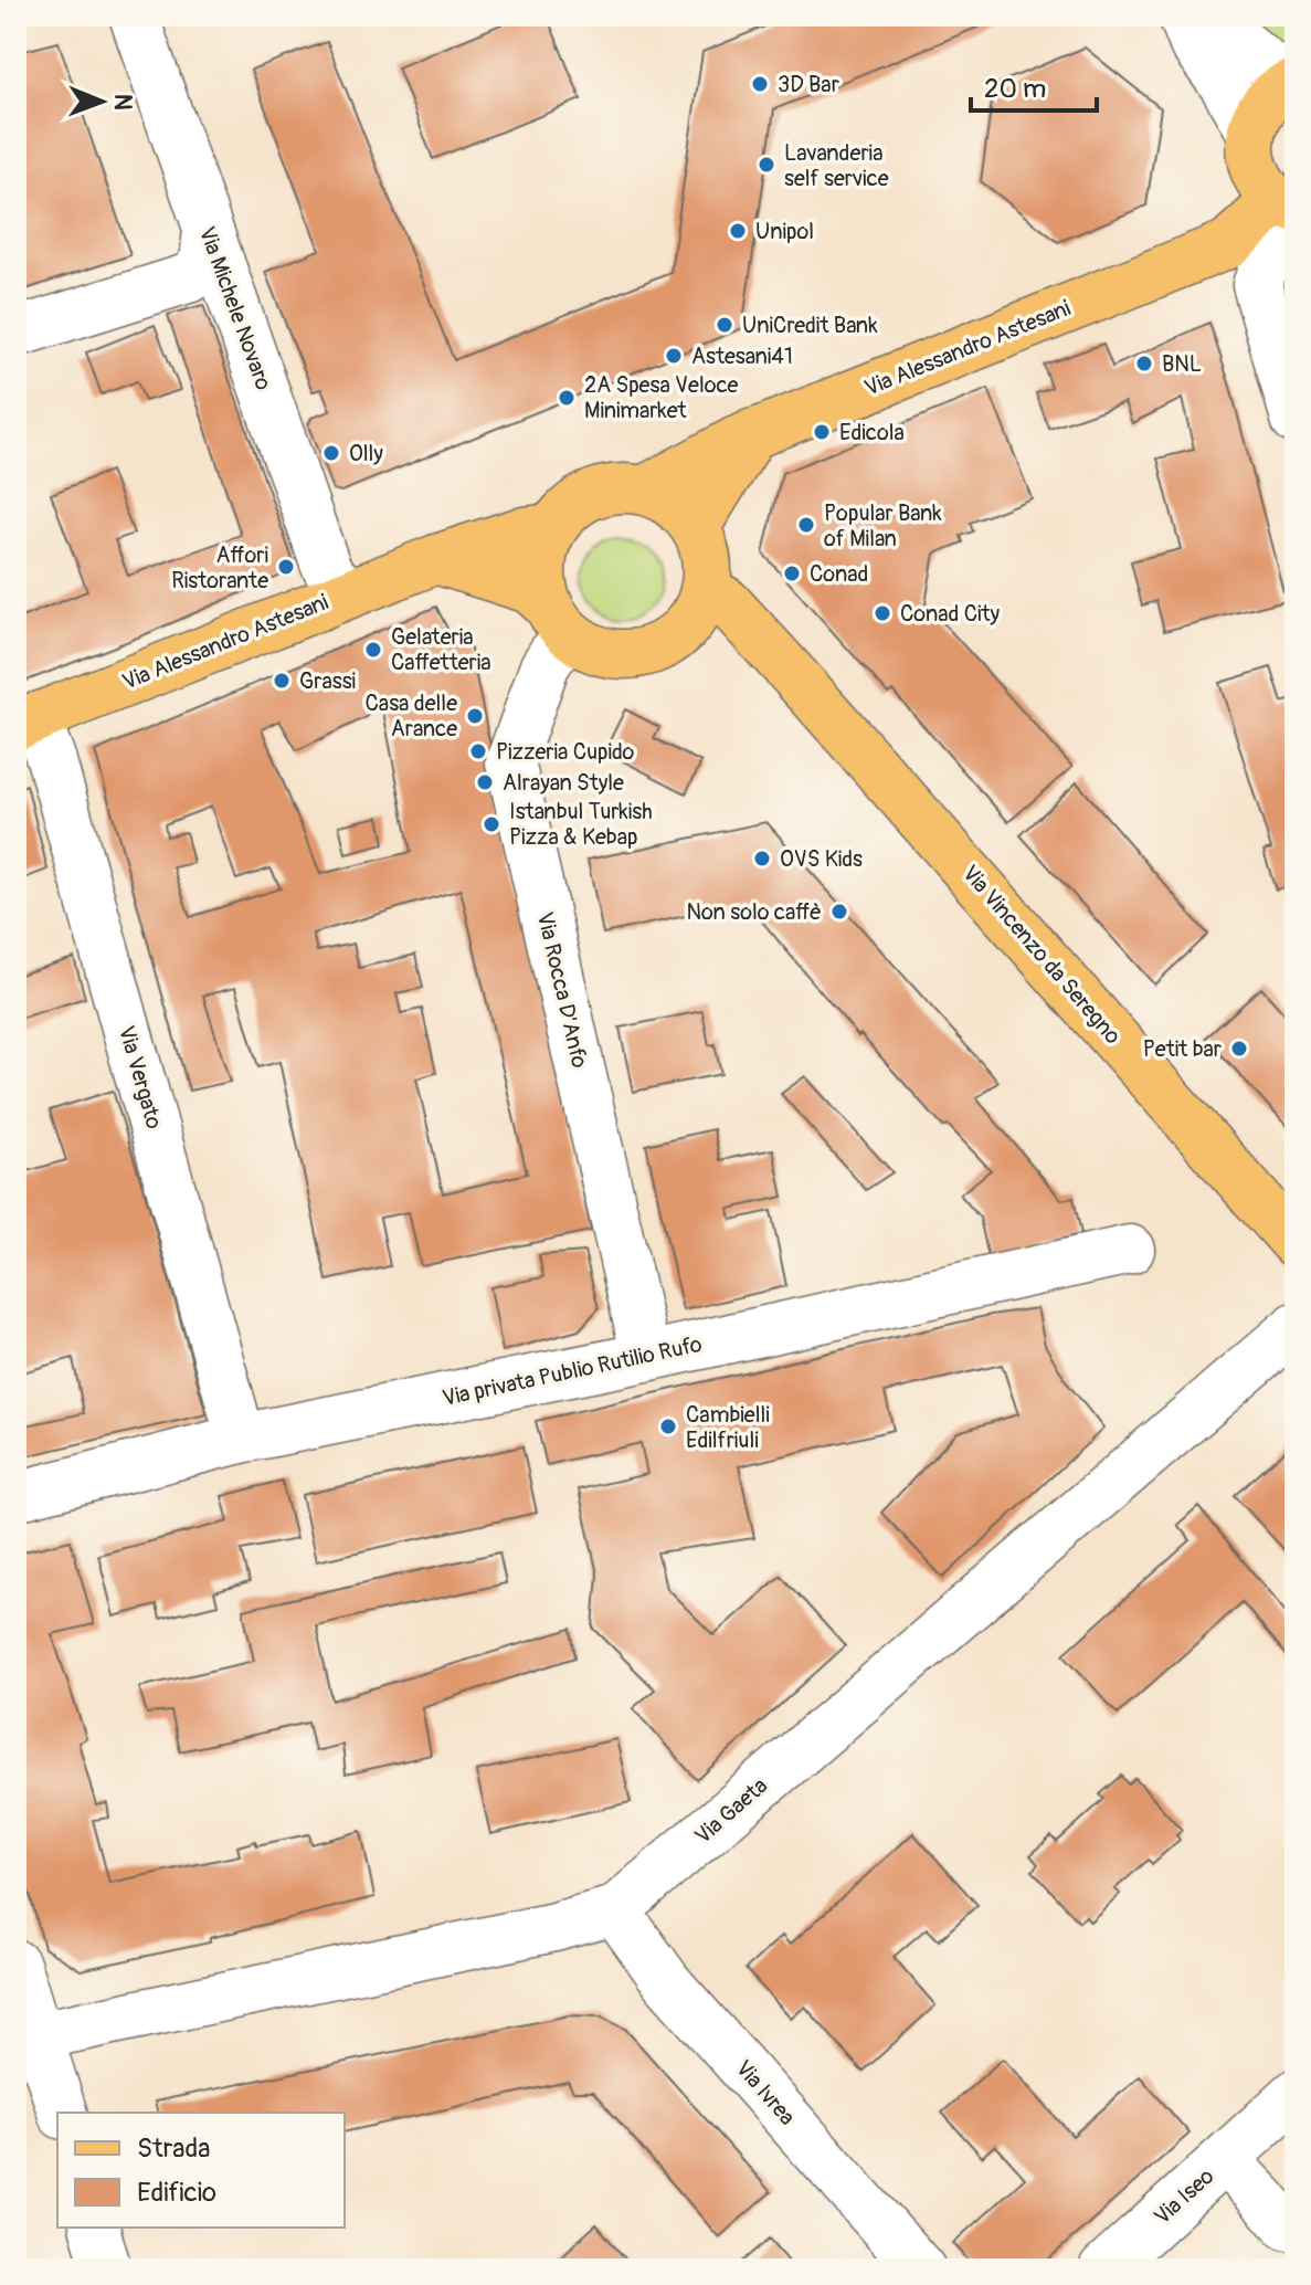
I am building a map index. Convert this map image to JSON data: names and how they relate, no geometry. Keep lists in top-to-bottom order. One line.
{"streets":{"main road":["Via Alessandro Astesani","Via Vincenzo da Seregno"],"street":["Via Michele Novaro","Via Rocca D'Anfo","Via Vergato","Via privata Publio Rutilio Rufo","Via Gaeta","Via Ivrea","Via Iseo"]},"crossings":[["Via Michele Novaro","Via Alessandro Astesani"],["Via Alessandro Astesani","Via Vincenzo da Seregno"],["Via Alessandro Astesani","Via Rocca D'Anfo"],["Via Alessandro Astesani","Via Vergato"],["Via Vincenzo da Seregno","Via Rocca D'Anfo"],["Via Rocca D'Anfo","Via privata Publio Rutilio Rufo"],["Via Vergato","Via privata Publio Rutilio Rufo"],["Via Gaeta","Via Ivrea"]],"places":["3D Bar","Lavanderia self service","Unipol","UniCredit Bank","Astesani41","BNL","2A Spesa Veloce Minimarket","Edicola","Olly","Popular Bank of Milan","Affori Ristorante","Conad","Conad City","Gelateria Caffetteria","Grassi","Casa delle Arance","Pizzeria Cupido","Alrayan Style","Istanbul Turkish Pizza & Kebap","OVS Kids","Non solo caffè","Petit bar","Cambielli Edilfriuli"],"legend":["Strada","Edificio"],"scale_bar":"20 m","north":"right"}
